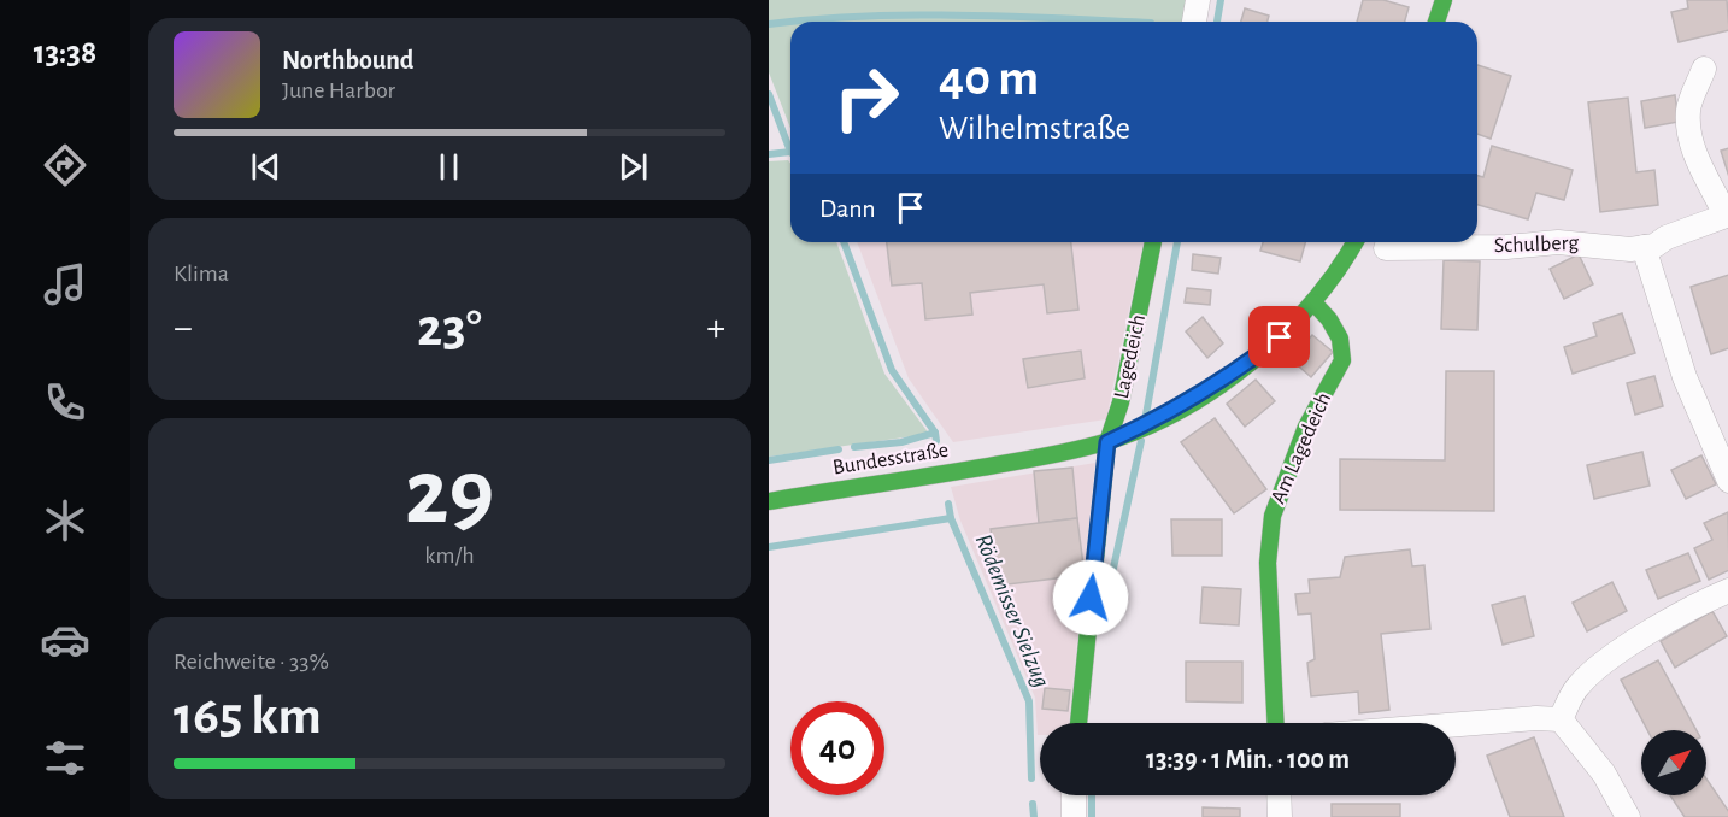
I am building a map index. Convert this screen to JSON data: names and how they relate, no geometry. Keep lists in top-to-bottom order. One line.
{"streets":{"street":["Schulberg","Lagedeich","Am Lagedeich","Bundesstraße"]},"crossings":[["Lagedeich","Bundesstraße"],["Am Lagedeich","Bundesstraße"]],"water":["Rödemisser Sielzug"],"north":"top right","page":{"tabs":"13:38","turn":["40 m","Wilhelmstraße"],"song":["Northbound","June Harbor"],"then":"Dann","tile":["Klima",["29","km/h"],["Reichweite · 33%","165 km"]],"heat":["−","23°","+"],"limit":"40","trip":"13:39 · 1 Min. · 100 m"}}
